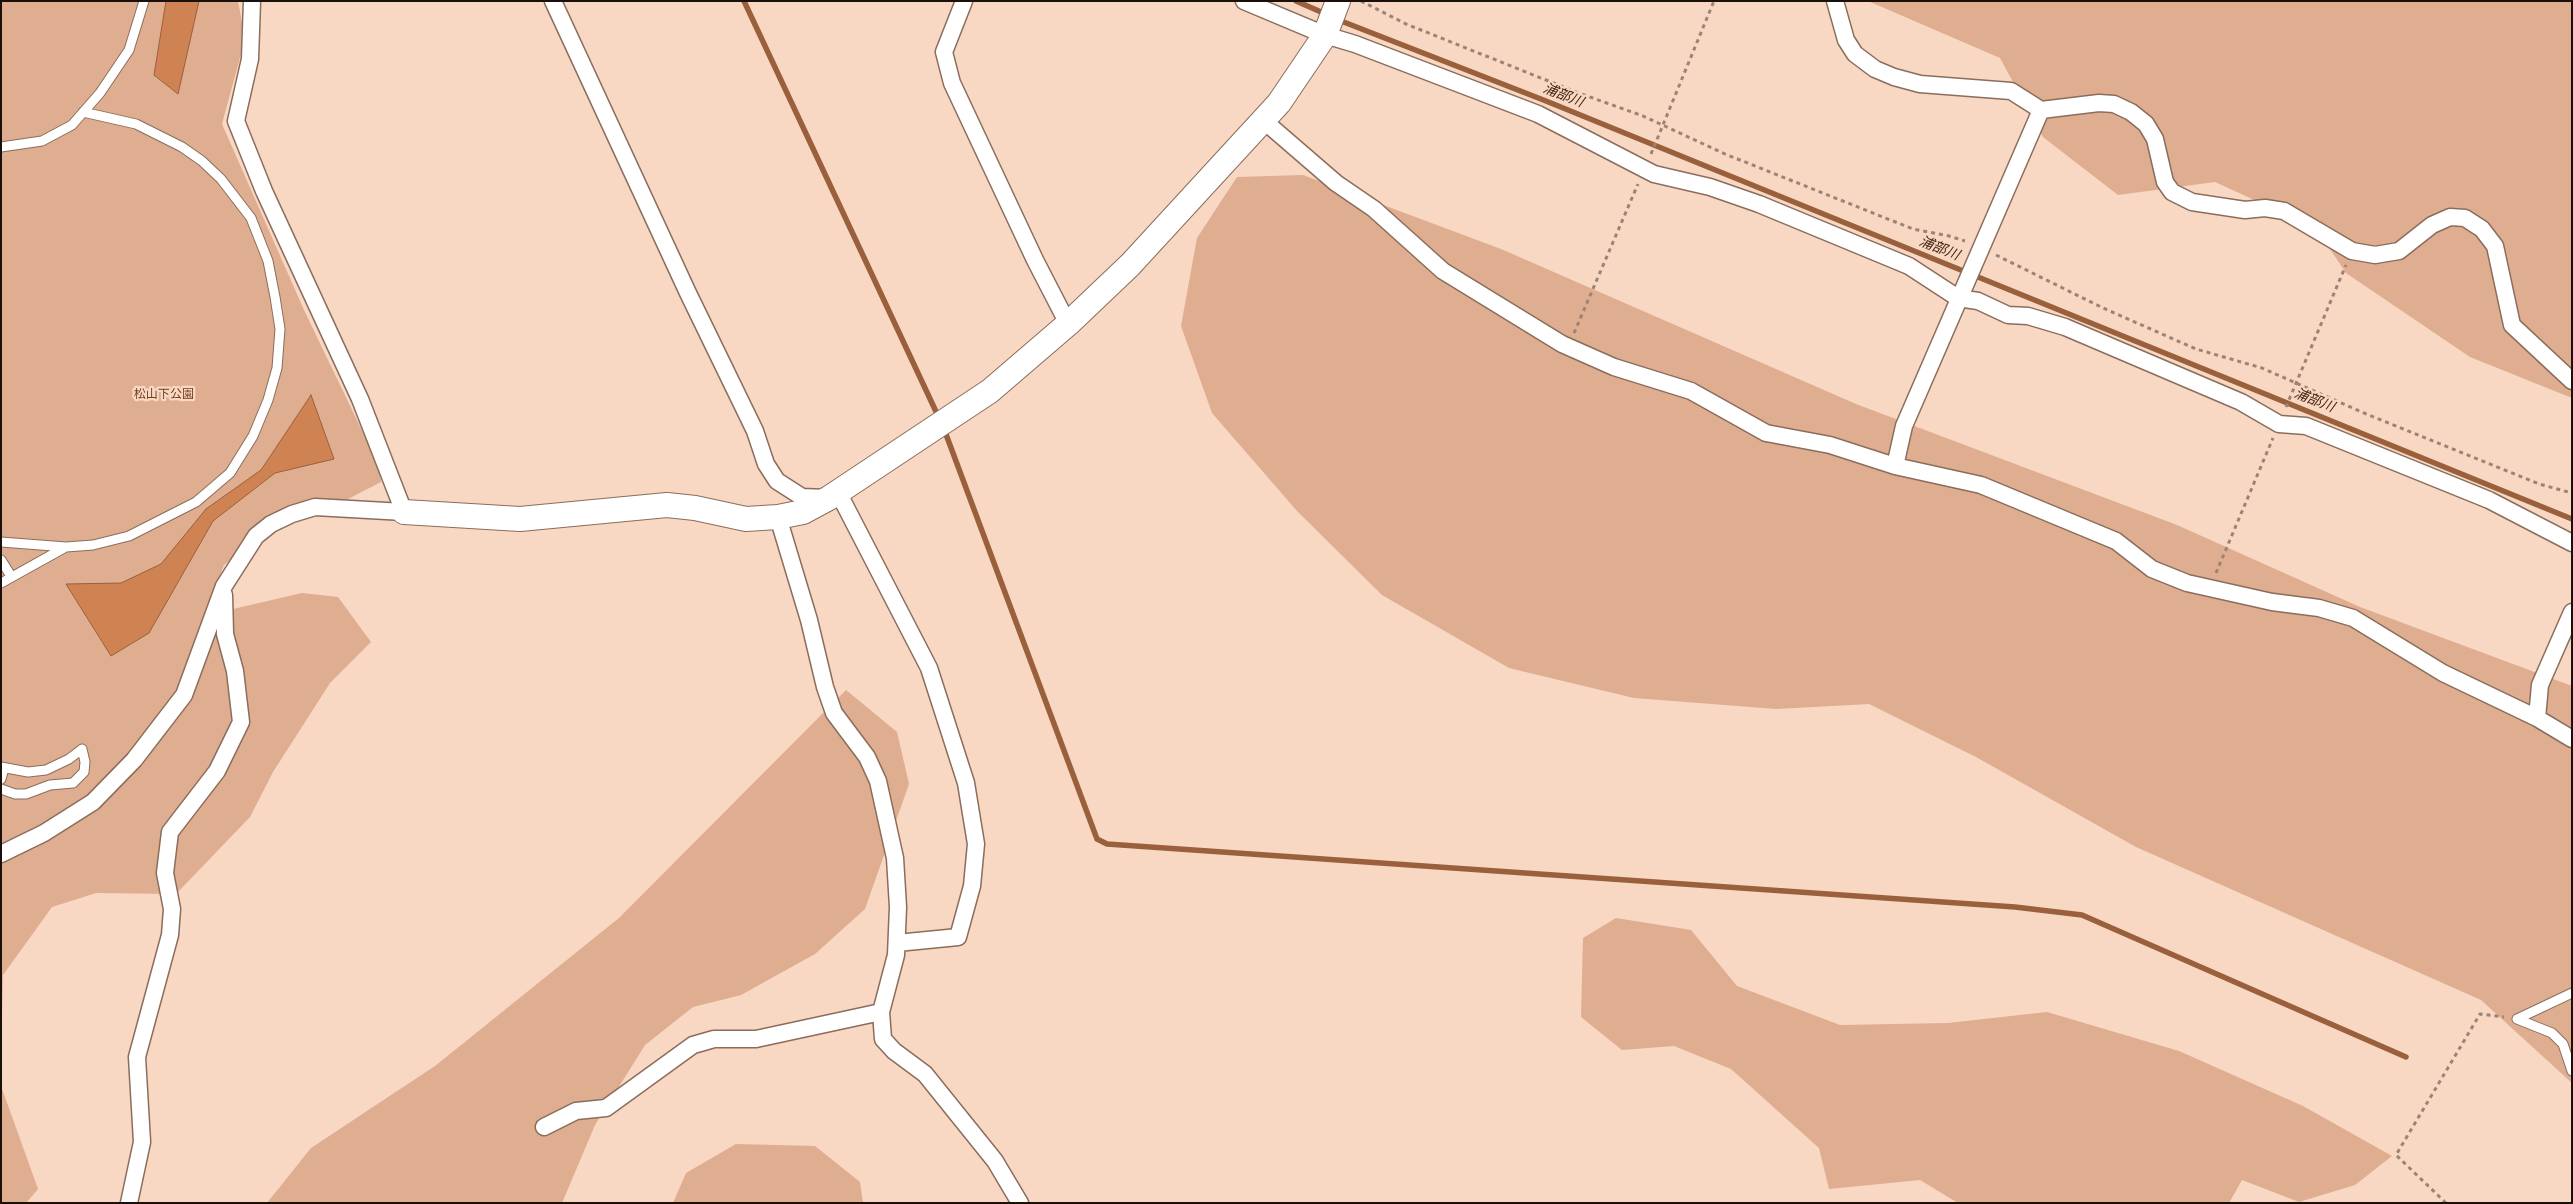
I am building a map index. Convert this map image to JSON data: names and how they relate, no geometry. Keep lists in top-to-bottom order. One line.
{"water":["浦部川"],"parks":["松山下公園"]}
